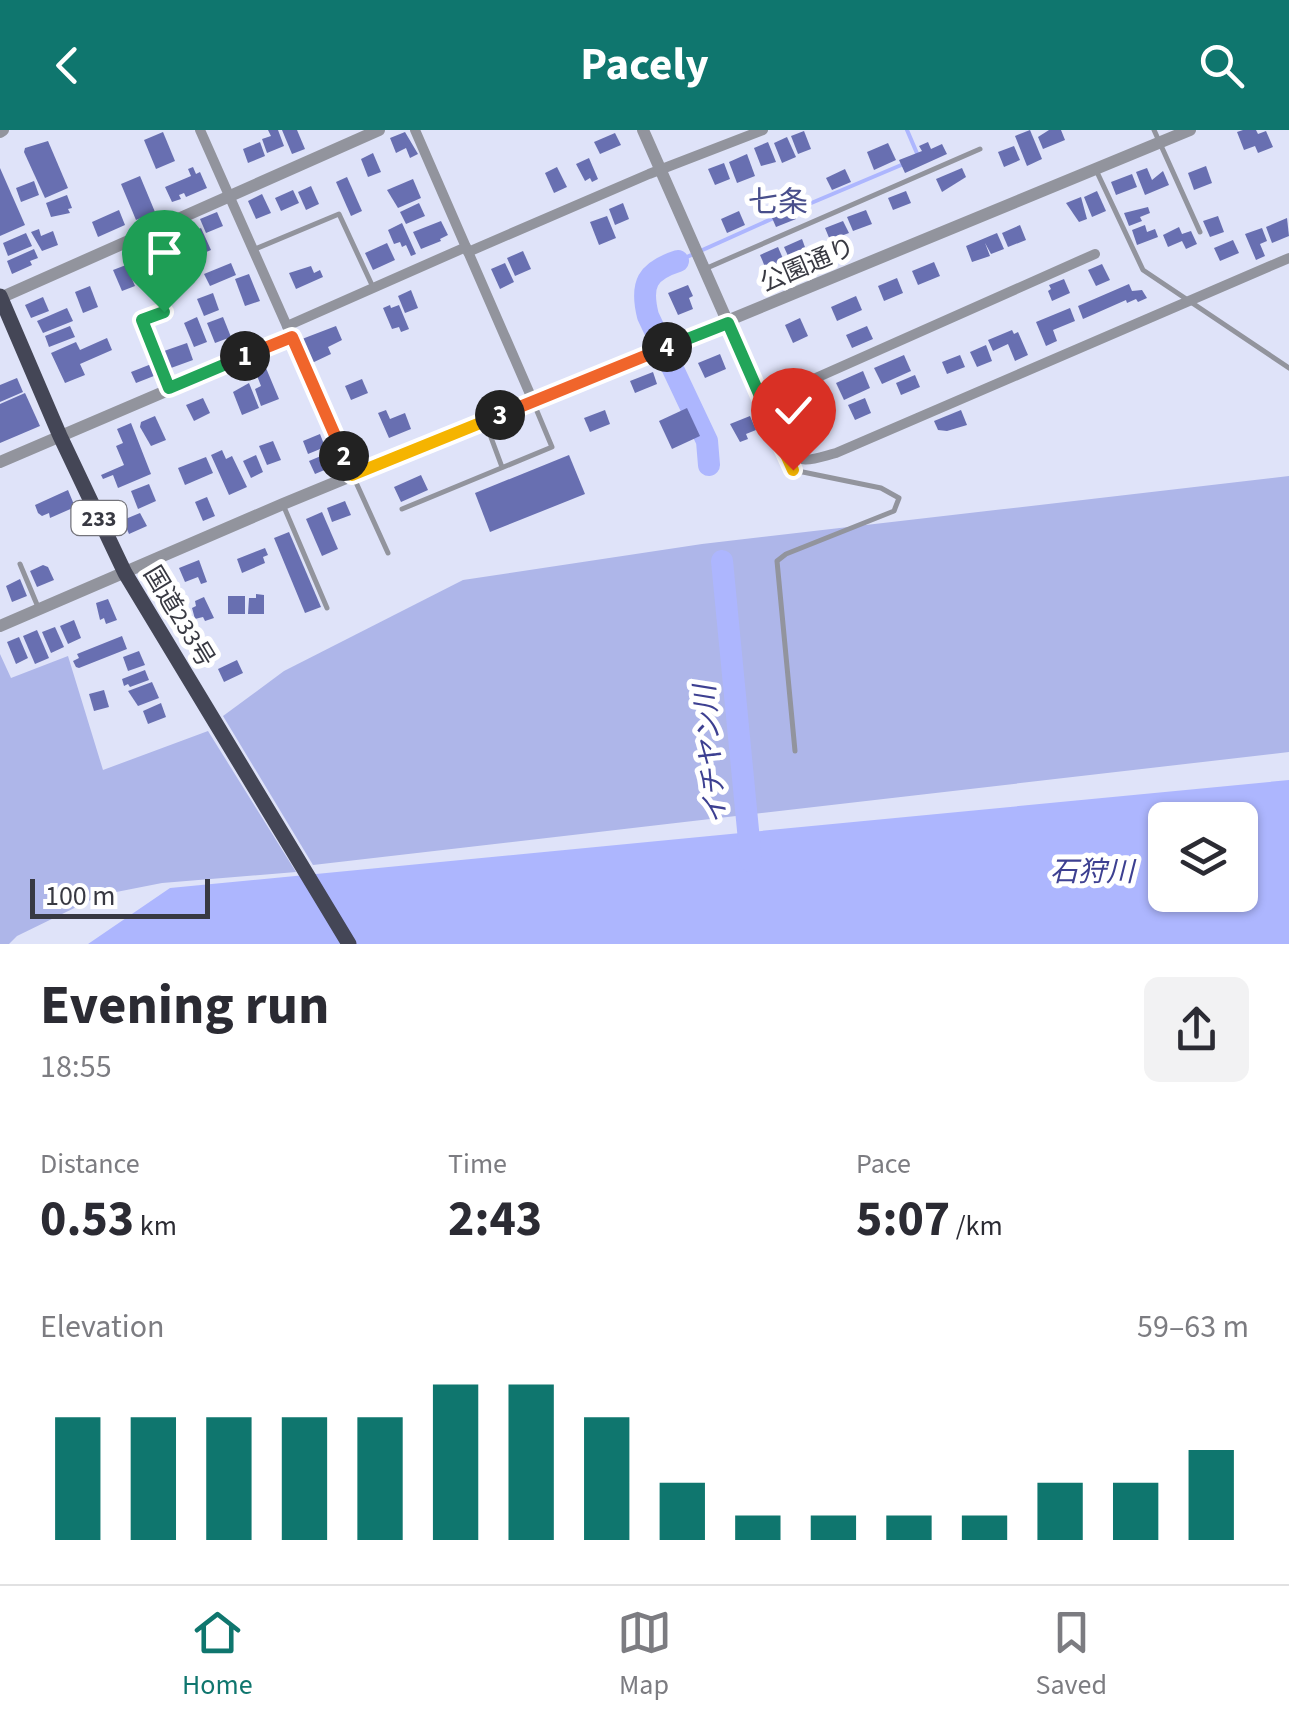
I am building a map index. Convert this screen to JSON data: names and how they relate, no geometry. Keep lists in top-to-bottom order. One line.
{"streets":{"highway":["233","国道233号"],"street":["公園通り"]},"crossings":[["公園通り","国道233号"]],"districts":["七条"],"water":["イチヤン川","石狩川"],"scale_bar":"100 m","page":{"header":"Pacely","pins":["4","1","3","2"],"scale":"100 m","heading":["Evening run","18:55"],"stats":[["Distance","0.53 km"],["Time","2:43"],["Pace","5:07 /km"]],"chart":["Elevation","59–63 m"],"tabs":["Home","Map","Saved"]}}
